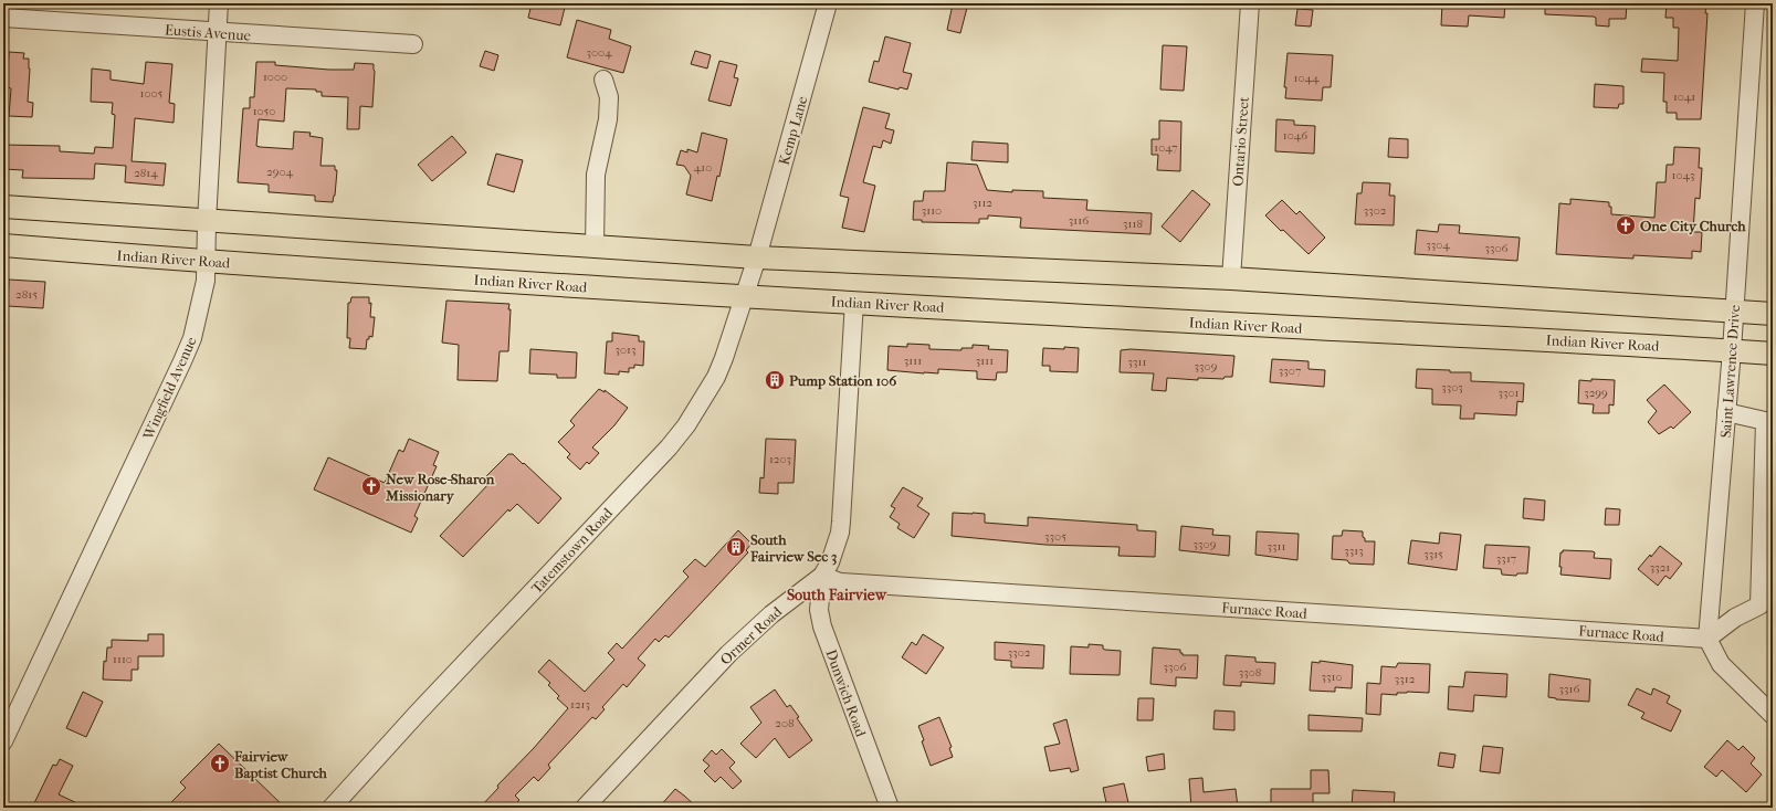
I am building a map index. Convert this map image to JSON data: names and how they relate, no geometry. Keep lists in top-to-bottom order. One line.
{"streets":{"main road":["Indian River Road"],"street":["Eustis Avenue","Kemp Lane","Ontario Street","Saint Lawrence Drive","Wingfield Avenue","Tatemstown Road","Furnace Road","Ormer Road","Dunwich Road"]},"crossings":[["Eustis Avenue","Wingfield Avenue"],["Kemp Lane","Tatemstown Road"],["Indian River Road","Saint Lawrence Drive"],["Indian River Road","Wingfield Avenue"],["Indian River Road","Tatemstown Road"],["Indian River Road","Ormer Road"],["Saint Lawrence Drive","Furnace Road"],["Furnace Road","Ormer Road"],["Furnace Road","Dunwich Road"],["Ormer Road","Dunwich Road"]],"districts":["South Fairview"],"places":{"church":["One City Church","New Rose-Sharon Missionary","Fairview Baptist Church"],"building":["Pump Station 106","South Fairview Sec 3"]},"house_numbers":["3004","1000","1044","1005","1041","1050","1046","1047","410","2904","2814","1043","3112","3110","3302","3116","3118","3304","3306","2815","3013","3111","3111","3311","3309","3307","3303","3301","3299","1203","3305","3309","3311","3313","3315","3317","3321","3302","1110","3306","3308","3310","3312","3316","1213","208"]}
